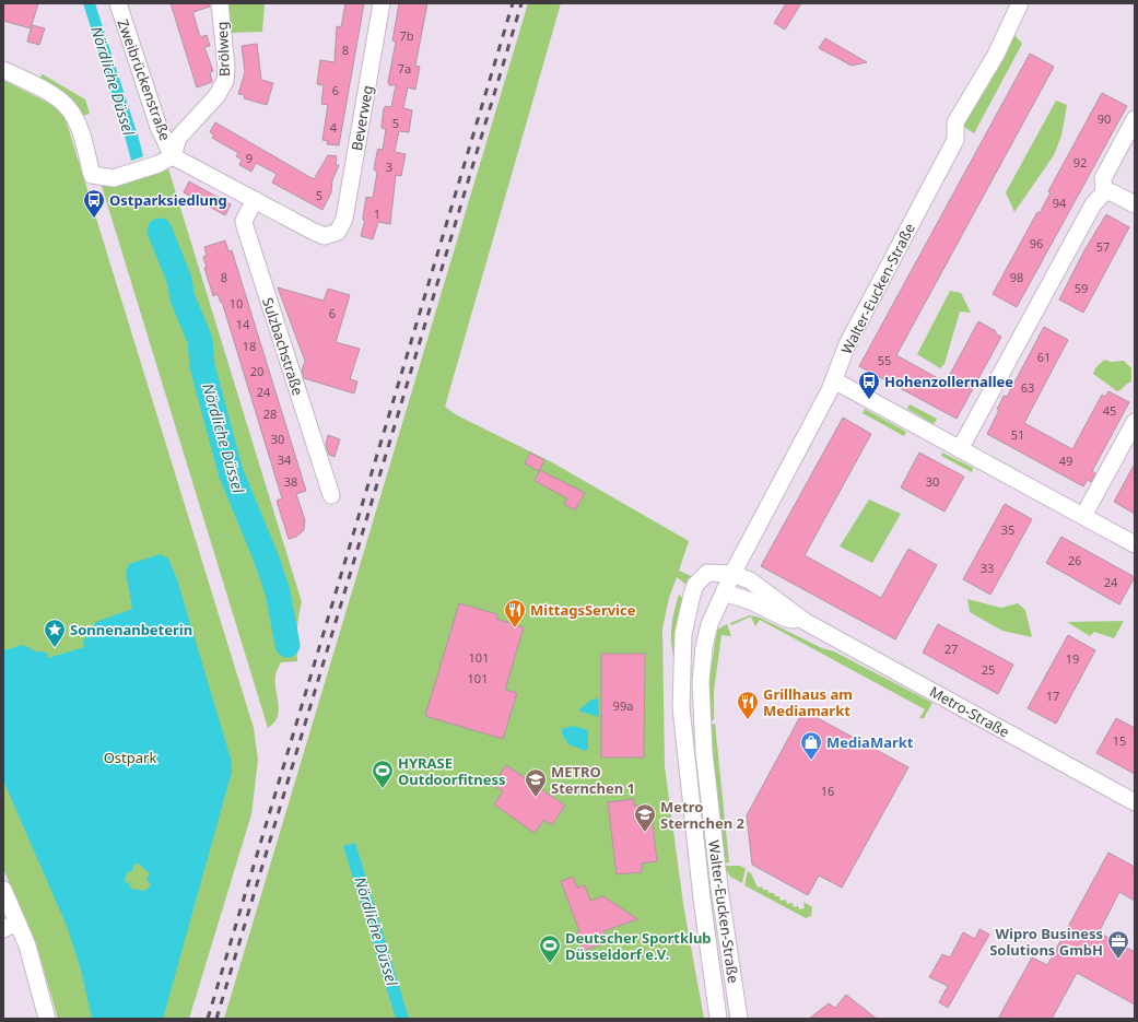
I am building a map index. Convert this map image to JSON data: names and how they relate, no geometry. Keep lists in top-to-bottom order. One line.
{"streets":{"street":["Brölweg","Zweibrückenstraße","Beverweg","Walter-Eucken-Straße","Sulzbachstraße","Metro-Straße"]},"crossings":[["Brölweg","Zweibrückenstraße"],["Beverweg","Sulzbachstraße"],["Walter-Eucken-Straße","Metro-Straße"]],"water":["Nördliche Düssel"],"parks":["Ostpark"],"places":{"bus stop":["Ostparksiedlung","Hohenzollernallee"],"restaurant":["MittagsService","Grillhaus am Mediamarkt"],"place":["Sonnenanbeterin"],"shop":["MediaMarkt"],"sports":["HYRASE Outdoorfitness","Deutscher Sportklub Düsseldorf e.V."],"school or university":["METRO Sternchen 1","Metro Sternchen 2"],"office":["Wipro Business Solutions GmbH"]},"house_numbers":["7b","8","7a","6","90","5","4","9","92","3","5","94","1","96","57","8","98","59","10","6","14","18","61","55","20","63","24","45","28","51","30","34","49","38","30","35","26","33","24","27","101","19","25","101","17","99a","15","16"]}
